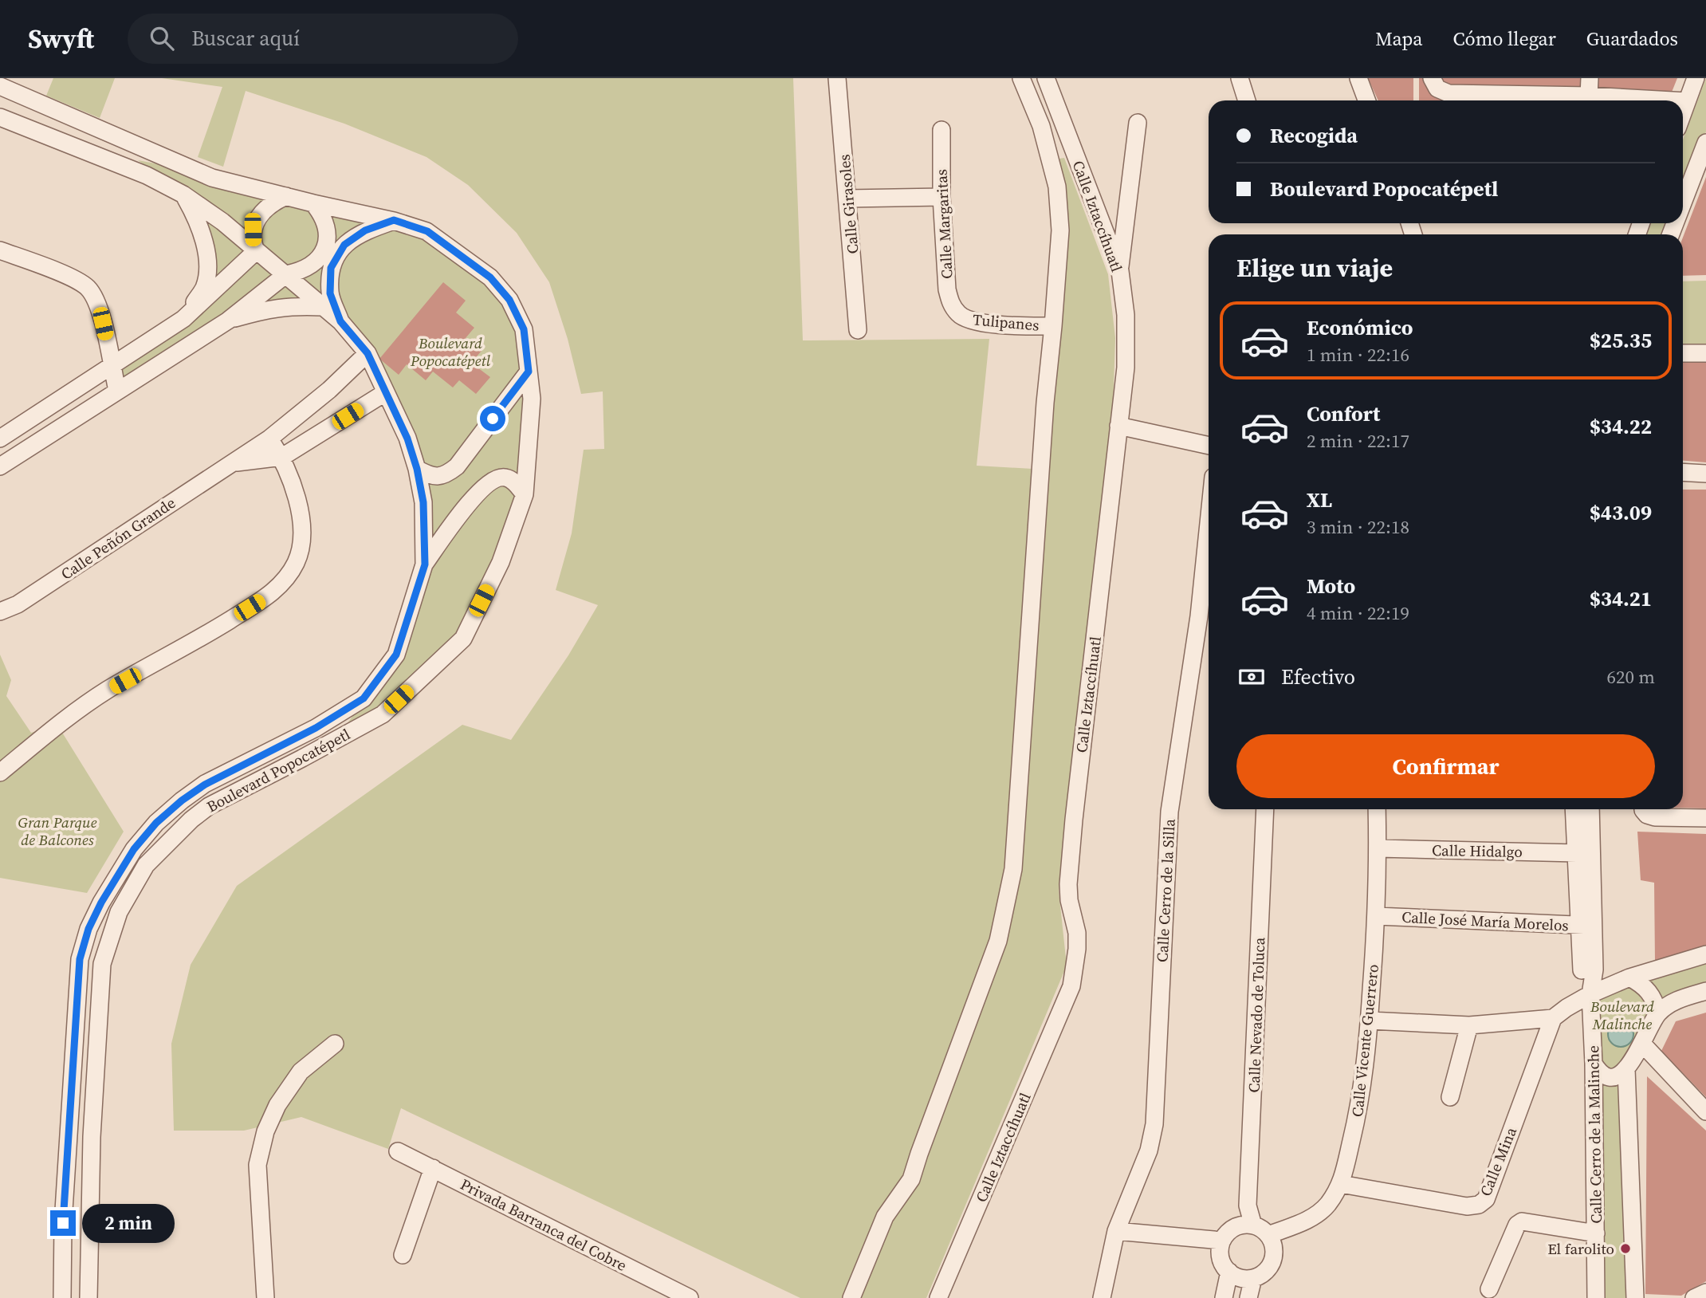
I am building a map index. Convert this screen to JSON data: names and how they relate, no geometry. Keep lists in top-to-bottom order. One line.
{"streets":{"street":["Calle Girasoles","Calle Iztaccíhuatl","Calle Margaritas","Tulipanes","Calle Peñón Grande","Boulevard Popocatépetl","Calle Hidalgo","Calle Cerro de la Silla","Calle José María Morelos","Calle Nevado de Toluca","Calle Vicente Guerrero","Calle Cerro de la Malinche","Calle Mina","Privada Barranca del Cobre"]},"crossings":[["Calle Margaritas","Tulipanes"],["Calle Peñón Grande","Boulevard Popocatépetl"],["Calle Hidalgo","Calle Vicente Guerrero"],["Calle Hidalgo","Calle Cerro de la Malinche"],["Calle José María Morelos","Calle Vicente Guerrero"],["Calle José María Morelos","Calle Cerro de la Malinche"],["Calle Nevado de Toluca","Calle Vicente Guerrero"],["Calle Vicente Guerrero","Calle Mina"]],"parks":["Boulevard Popocatépetl","Gran Parque de Balcones","Boulevard Malinche"],"places":["El farolito"],"page":{"header":"Swyft","search":"Buscar aquí","nav":["Mapa","Cómo llegar","Guardados"],"banner":["Recogida","Boulevard Popocatépetl"],"heading":"Elige un viaje","list":[{"name":"Económico","note":"1 min · 22:16","value":"$25.35"},{"name":"Confort","note":"2 min · 22:17","value":"$34.22"},{"name":"XL","note":"3 min · 22:18","value":"$43.09"},{"name":"Moto","note":"4 min · 22:19","value":"$34.21"}],"pay":["Efectivo","620 m"],"buttons":"Confirmar","bubble":"2 min"}}
